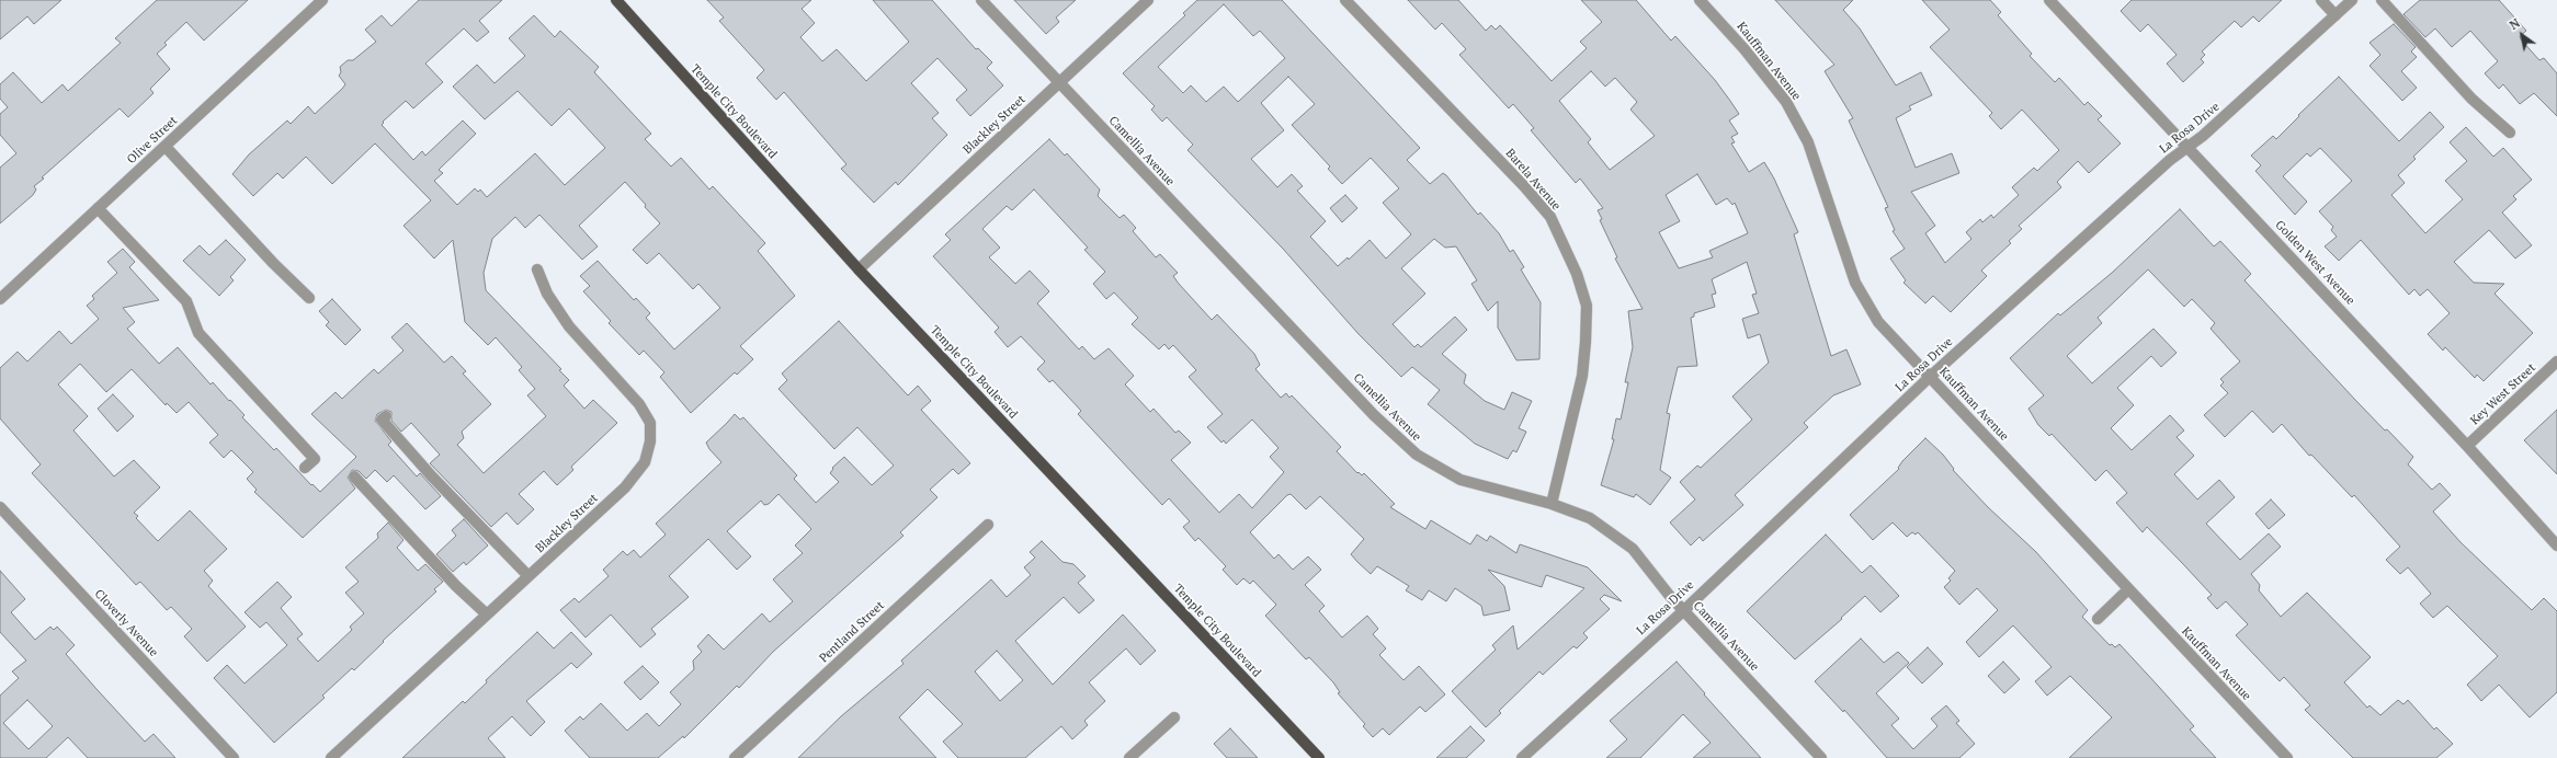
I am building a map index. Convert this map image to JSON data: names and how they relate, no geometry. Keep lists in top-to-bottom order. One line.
{"streets":{"main road":["Temple City Boulevard"],"street":["Kauffman Avenue","Blackley Street","La Rosa Drive","Olive Street","Camellia Avenue","Barela Avenue","Golden West Avenue","Key West Street","Cloverly Avenue","Pentland Street"]},"crossings":[["Kauffman Avenue","La Rosa Drive"],["Temple City Boulevard","Blackley Street"],["Blackley Street","Camellia Avenue"],["La Rosa Drive","Camellia Avenue"],["La Rosa Drive","Golden West Avenue"],["Camellia Avenue","Barela Avenue"],["Golden West Avenue","Key West Street"]],"north":"top left"}
